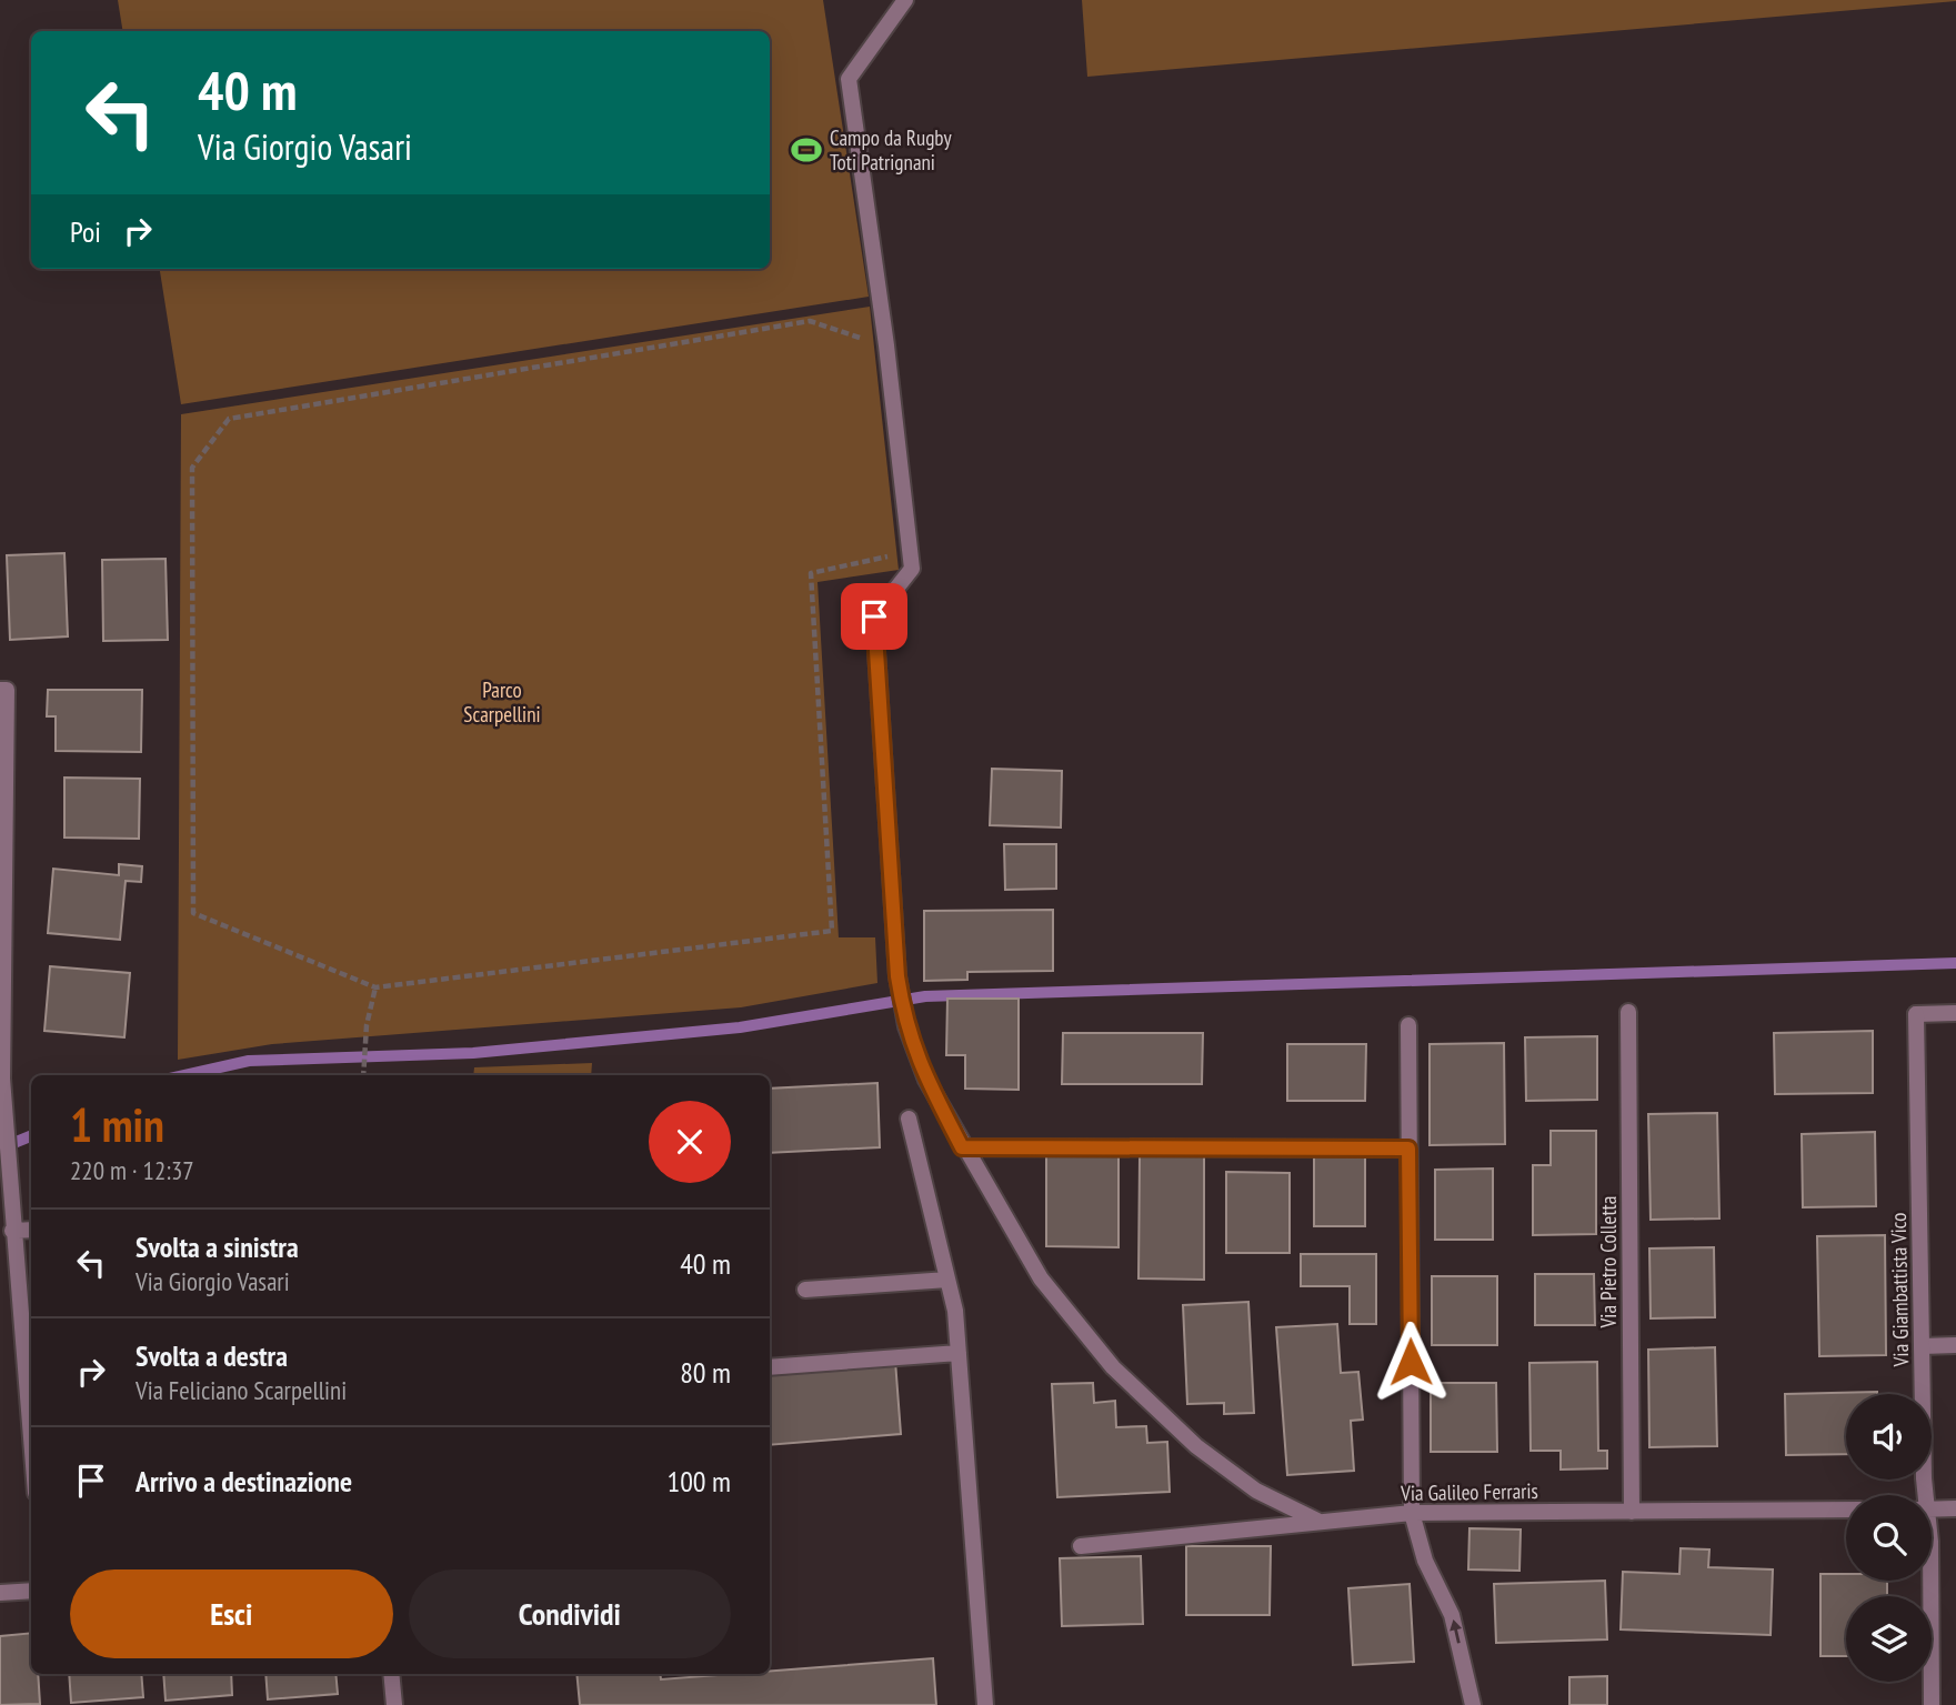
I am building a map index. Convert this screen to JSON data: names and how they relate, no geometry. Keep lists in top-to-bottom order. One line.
{"streets":{"street":["Via Pietro Colletta","Via Giambattista Vico","Via Galileo Ferraris"]},"crossings":[["Via Pietro Colletta","Via Galileo Ferraris"]],"parks":["Parco Scarpellini"],"places":{"sports":["Campo da Rugby Toti Patrignani"]},"page":{"turn":["40 m","Via Giorgio Vasari"],"then":"Poi","heading":["1 min","220 m · 12:37"],"list":[{"name":"Svolta a sinistra","note":"Via Giorgio Vasari","value":"40 m"},{"name":"Svolta a destra","note":"Via Feliciano Scarpellini","value":"80 m"},{"name":"Arrivo a destinazione","value":"100 m"}],"buttons":["Esci","Condividi"]}}
